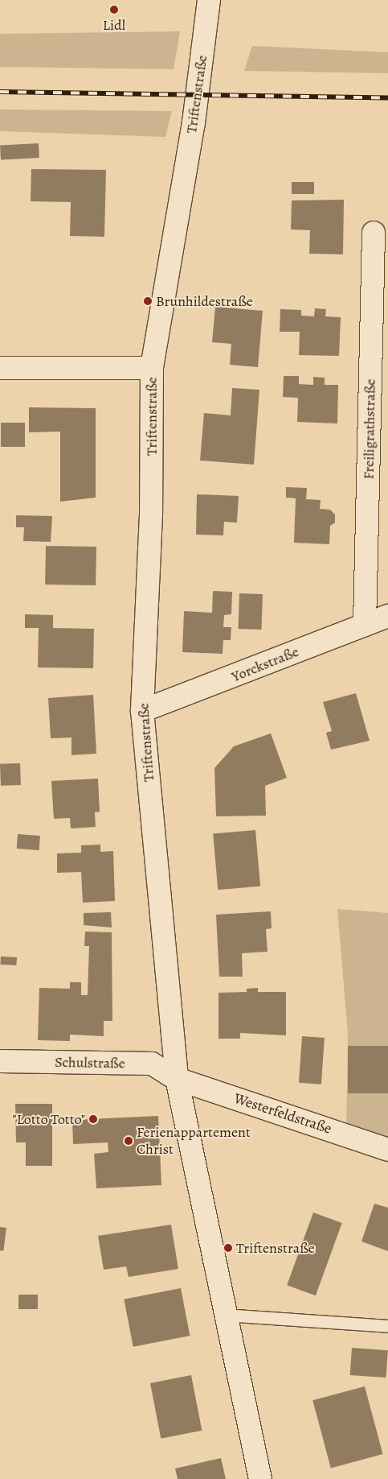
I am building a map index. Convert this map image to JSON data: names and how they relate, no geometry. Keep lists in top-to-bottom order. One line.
{"streets":{"street":["Triftenstraße","Freiligrathstraße","Yorckstraße","Schulstraße","Westerfeldstraße"]},"crossings":[["Triftenstraße","Yorckstraße"],["Triftenstraße","Schulstraße"],["Triftenstraße","Westerfeldstraße"],["Freiligrathstraße","Yorckstraße"],["Schulstraße","Westerfeldstraße"]],"places":["Lidl","Brunhildestraße","\"Lotto Totto\"","Ferienappartement Christ","Triftenstraße"]}
